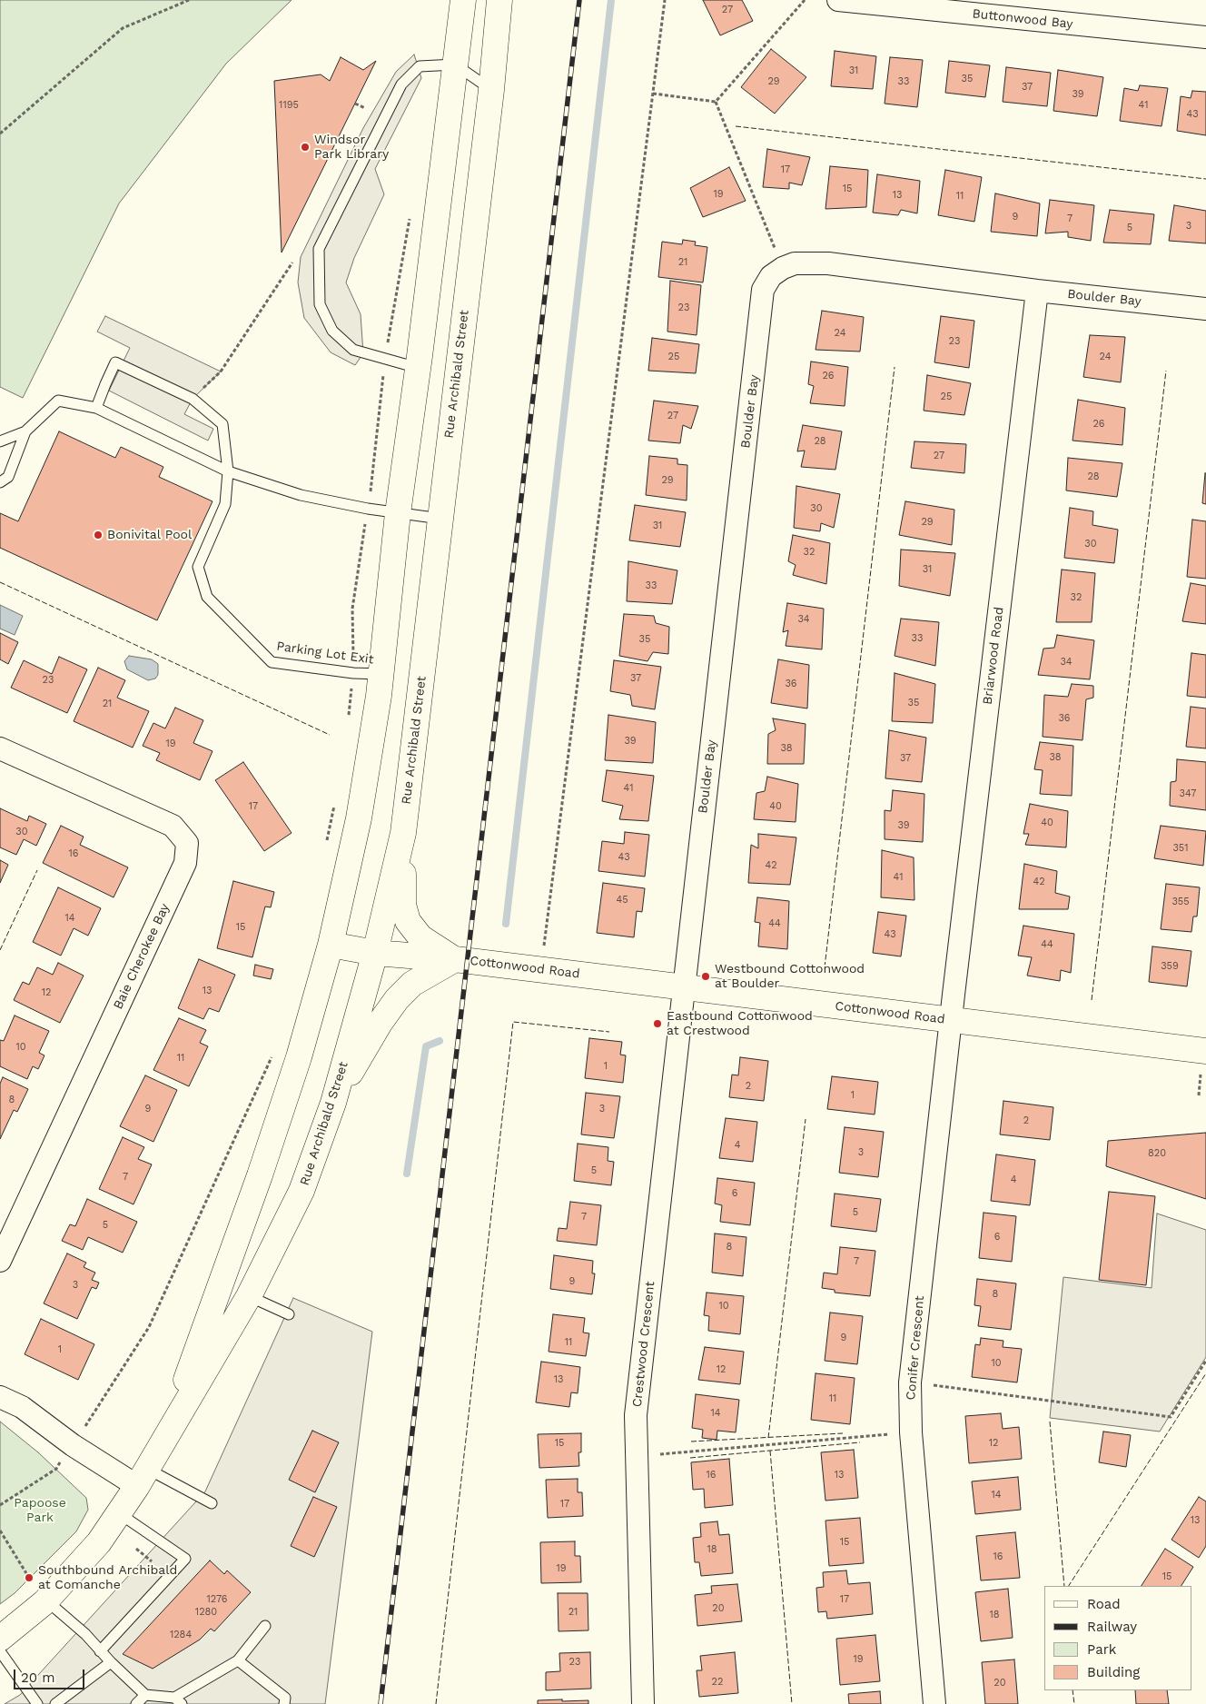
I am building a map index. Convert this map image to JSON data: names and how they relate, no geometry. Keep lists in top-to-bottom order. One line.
{"streets":{"main road":["Rue Archibald Street","Cottonwood Road"],"street":["Buttonwood Bay","Boulder Bay","Briarwood Road","Baie Cherokee Bay","Crestwood Crescent","Conifer Crescent"],"lane":["Parking Lot Exit"]},"crossings":[["Boulder Bay","Briarwood Road"],["Boulder Bay","Cottonwood Road"],["Boulder Bay","Crestwood Crescent"],["Rue Archibald Street","Parking Lot Exit"],["Rue Archibald Street","Cottonwood Road"],["Briarwood Road","Cottonwood Road"],["Briarwood Road","Conifer Crescent"],["Cottonwood Road","Crestwood Crescent"],["Cottonwood Road","Conifer Crescent"]],"parks":["Papoose Park"],"places":["Windsor Park Library","Bonivital Pool","Westbound Cottonwood at Boulder","Eastbound Cottonwood at Crestwood","Southbound Archibald at Comanche"],"house_numbers":["27","31","35","29","33","37","39","1195","41","43","17","15","19","13","11","9","7","3","5","21","23","24","23","25","24","26","25","27","26","28","27","28","29","30","29","31","30","32","31","33","32","34","33","35","34","37","23","36","35","21","36","39","19","38","38","37","41","347","17","40","40","39","30","351","16","43","42","41","42","45","355","14","44","15","43","44","359","13","12","10","11","1","2","1","8","9","3","2","4","3","820","5","7","4","6","5","7","5","6","8","7","9","3","8","10","9","11","1","10","12","13","11","14","15","12","16","13","14","17","13","15","18","16","19","15","1276","17","20","1280","21","18","1284","19","23","22","20"],"legend":["Road","Railway","Park","Building"],"scale_bar":"20 m"}
